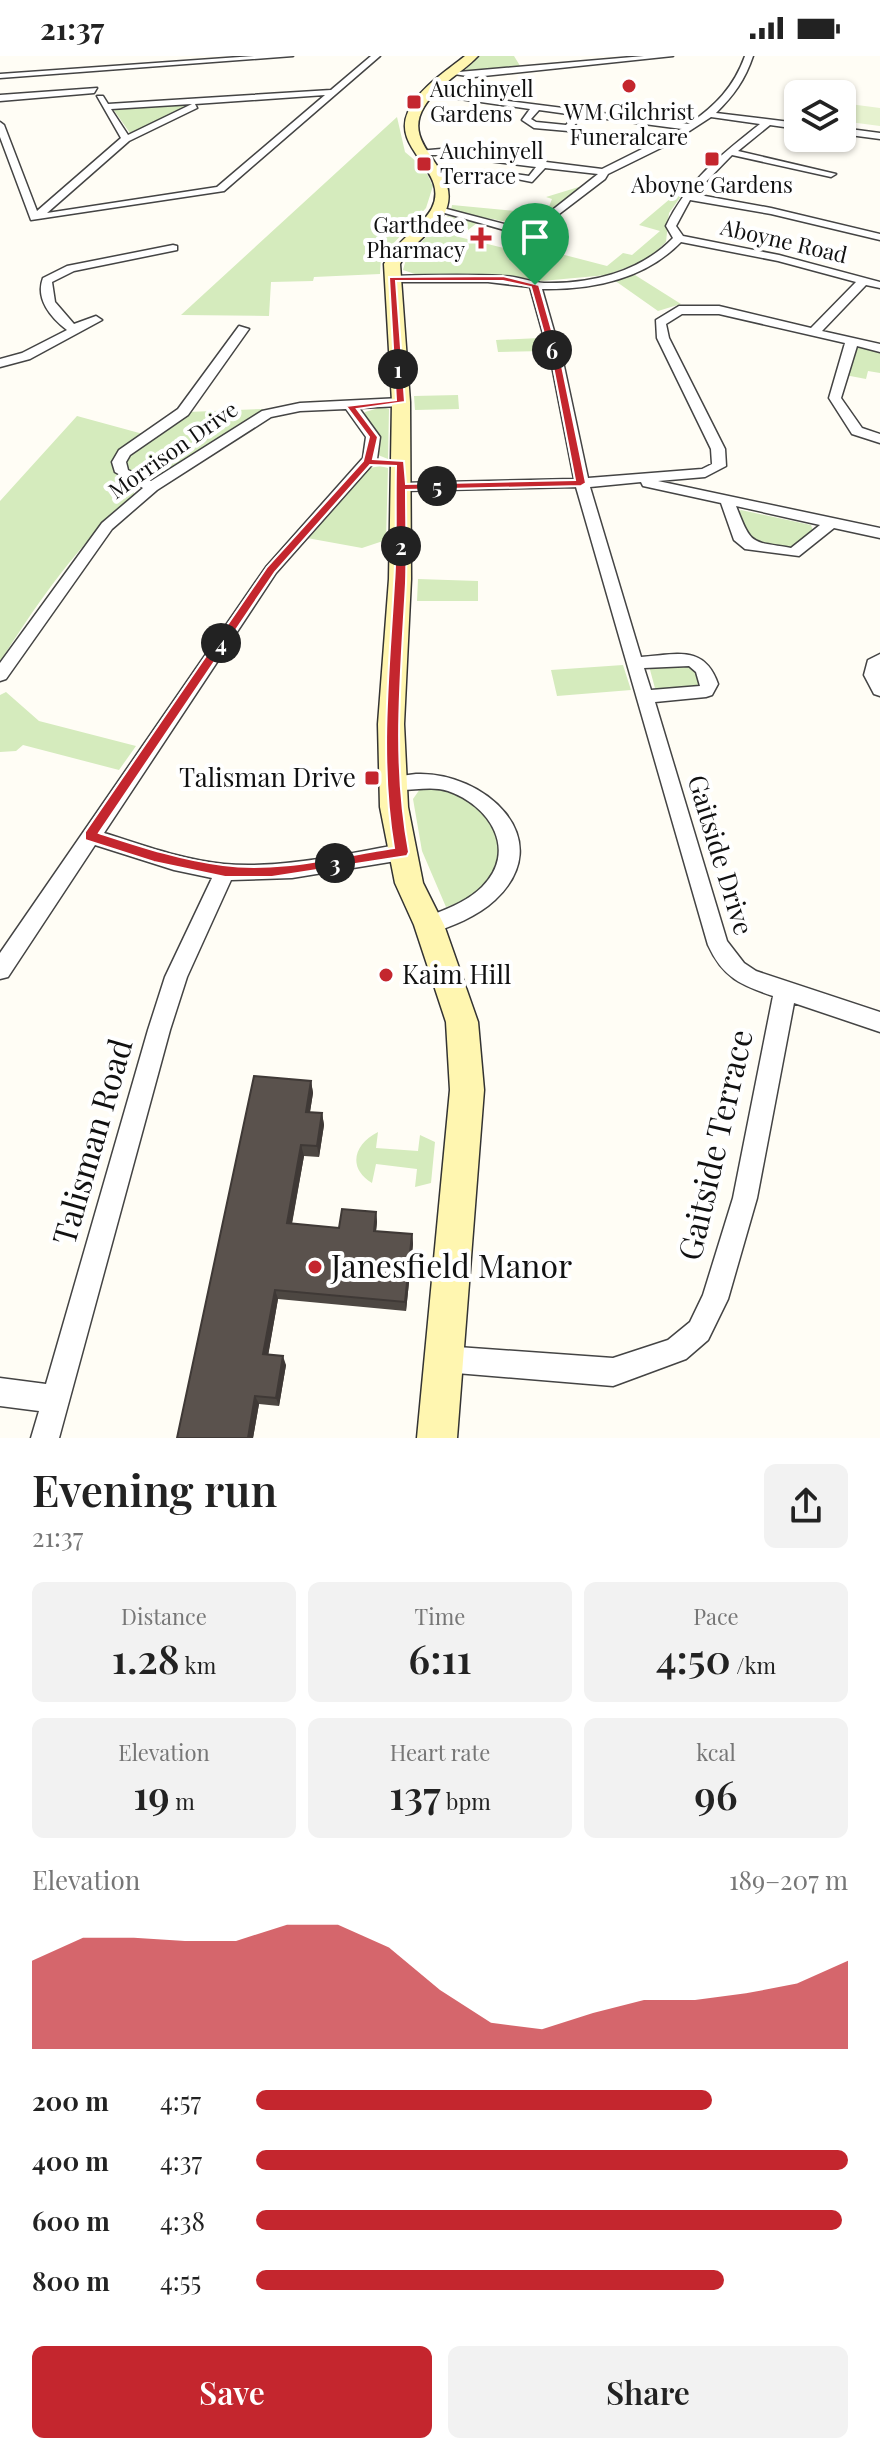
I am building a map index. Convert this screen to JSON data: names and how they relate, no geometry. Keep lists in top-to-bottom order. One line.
{"streets":{"street":["Aboyne Road","Morrison Drive","Gaitside Drive","Talisman Road","Gaitside Terrace"]},"crossings":[["Gaitside Drive","Gaitside Terrace"]],"places":{"other":["WM Gilchrist Funeralcare","Kaim Hill","Janesfield Manor"],"transit":["Auchinyell Gardens","Aboyne Gardens","Auchinyell Terrace","Talisman Drive"],"health":["Garthdee Pharmacy"]},"page":{"status":"21:37","pins":["6","1","5","2","4","3"],"heading":["Evening run","21:37"],"stats":[["Distance","1.28 km"],["Time","6:11"],["Pace","4:50 /km"],["Elevation","19 m"],["Heart rate","137 bpm"],["kcal","96"]],"chart":["Elevation","189–207 m"],"list":[{"name":"200 m","note":"4:57"},{"name":"400 m","note":"4:37"},{"name":"600 m","note":"4:38"},{"name":"800 m","note":"4:55"}],"buttons":["Save","Share"]}}
